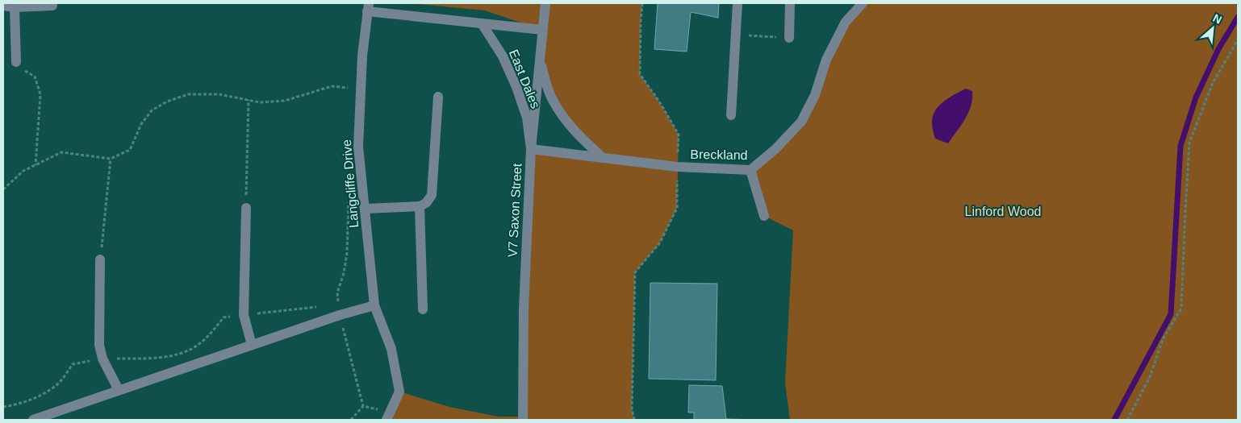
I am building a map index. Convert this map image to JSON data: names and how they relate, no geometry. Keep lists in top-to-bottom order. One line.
{"streets":{"street":["East Dales","Breckland","Langcliffe Drive","V7 Saxon Street"]},"crossings":[["East Dales","Breckland"],["East Dales","Langcliffe Drive"],["East Dales","V7 Saxon Street"],["Breckland","V7 Saxon Street"]],"parks":["Linford Wood"],"north":"top right"}
